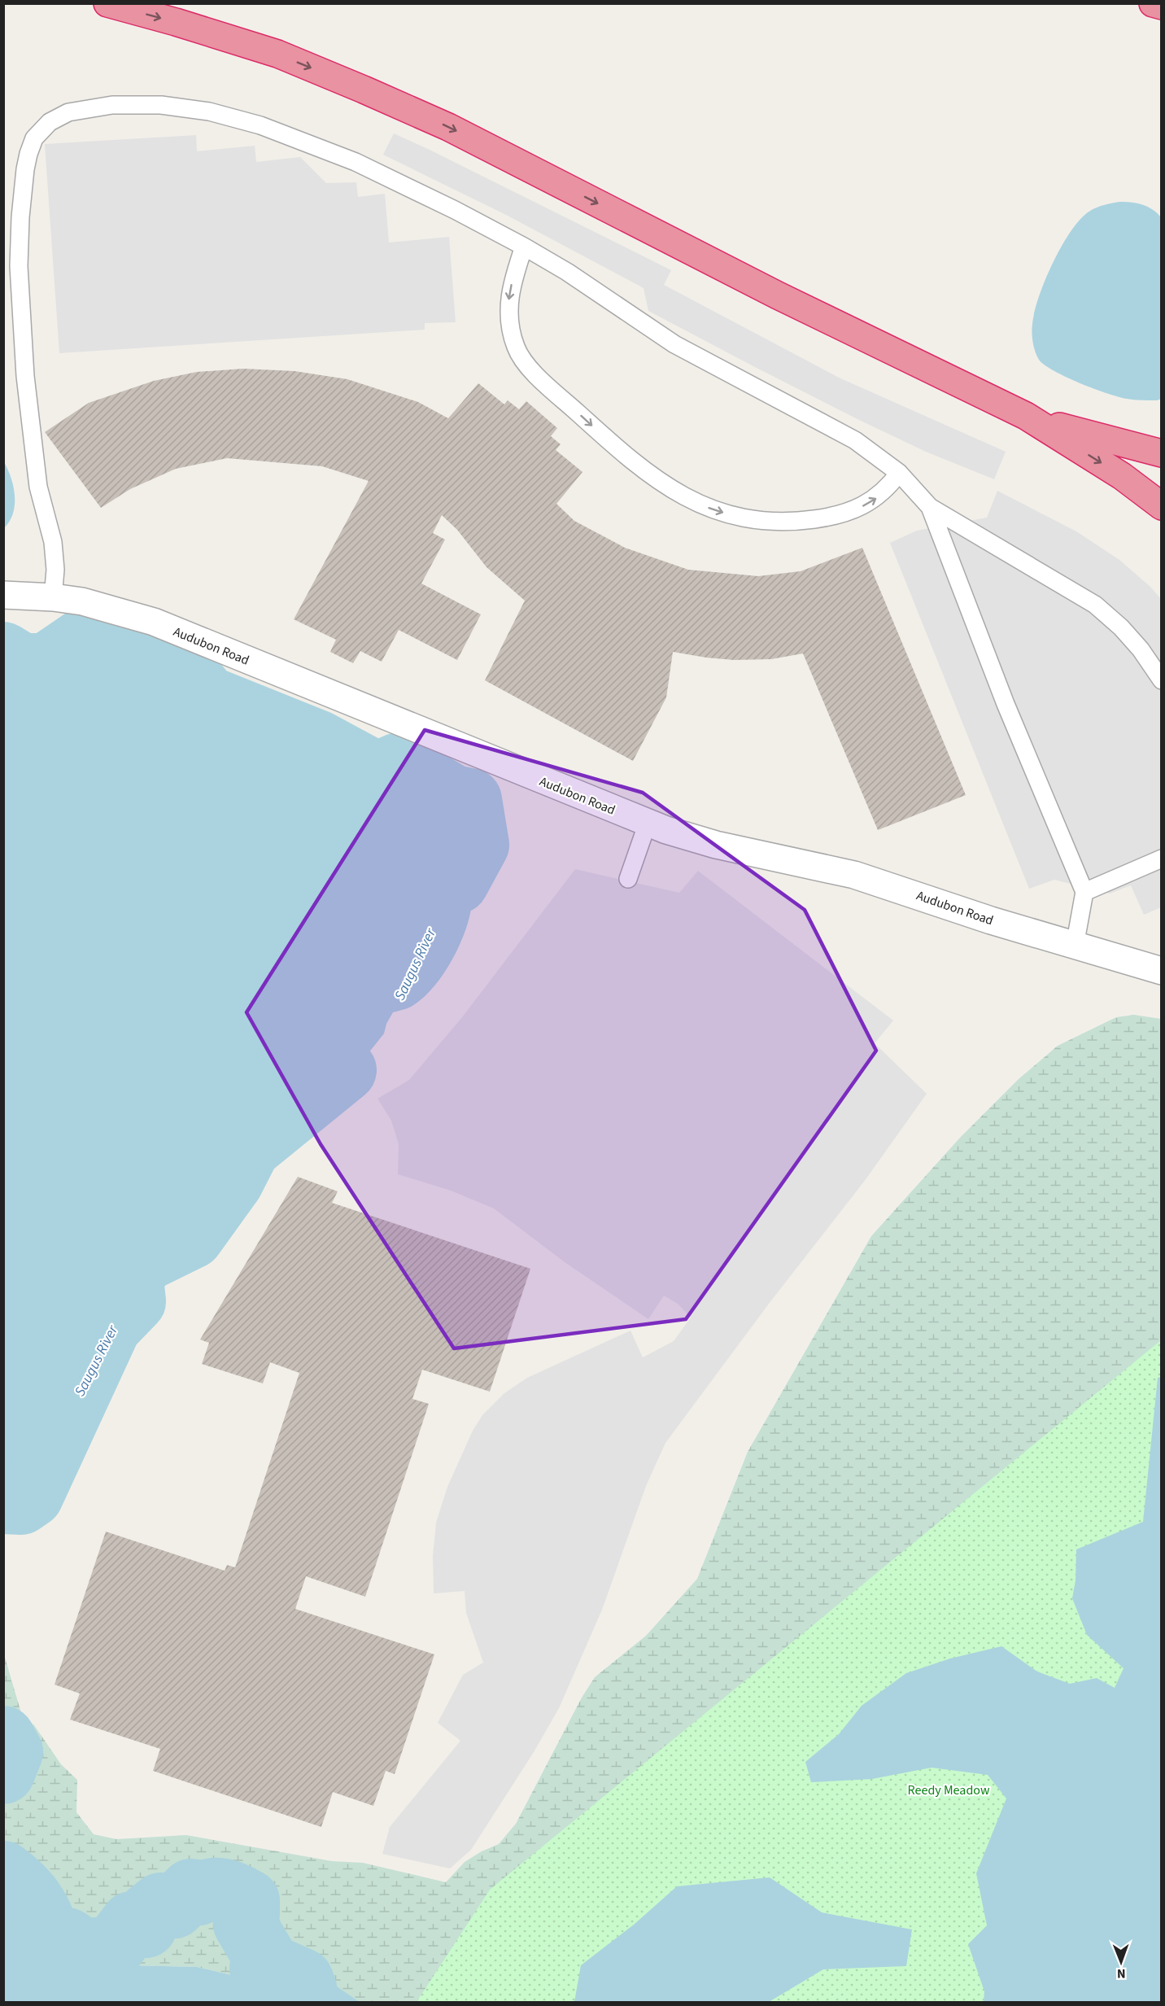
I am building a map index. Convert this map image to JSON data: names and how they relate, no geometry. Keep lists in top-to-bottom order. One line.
{"streets":{"street":["Audubon Road"]},"water":["Saugus River"],"parks":["Reedy Meadow"],"north":"bottom"}
